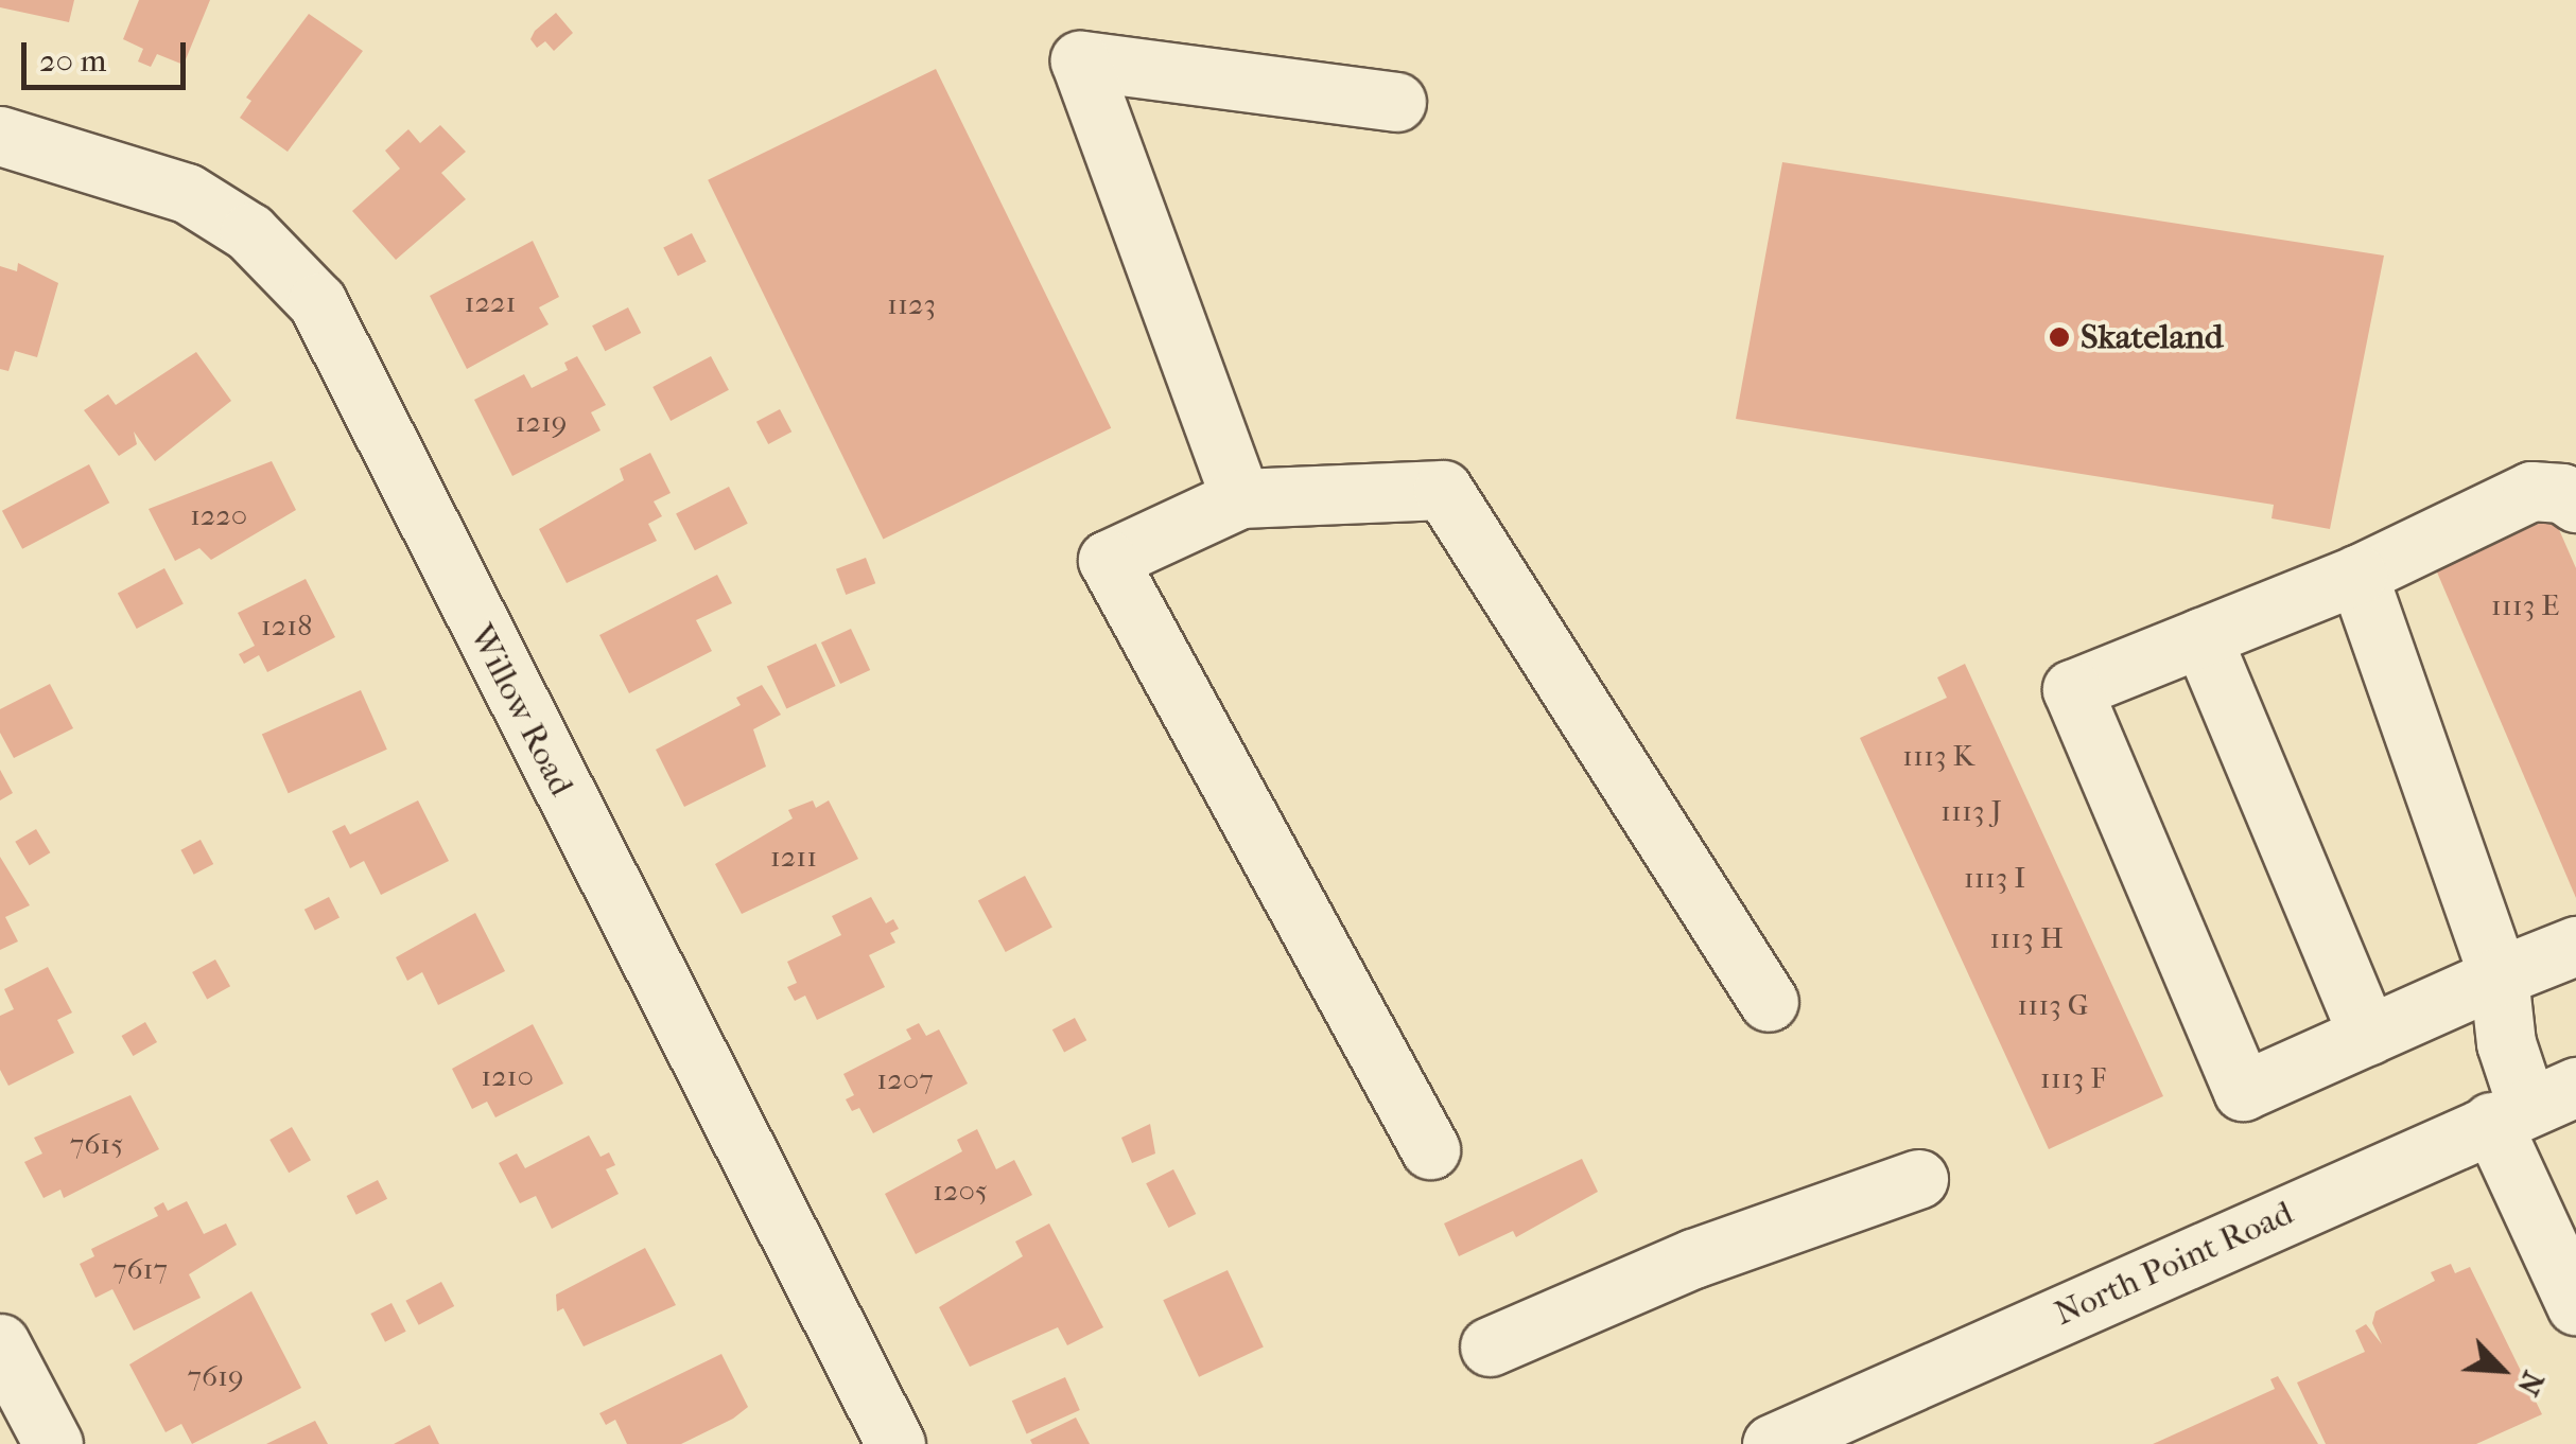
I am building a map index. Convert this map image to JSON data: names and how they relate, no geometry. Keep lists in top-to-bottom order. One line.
{"streets":{"street":["Willow Road","North Point Road"]},"places":["Skateland"],"house_numbers":["1221","1123","1219","1220","1113 E","1218","1113 K","1113 J","1211","1113 I","1113 H","1113 G","1210","1113 F","1207","7615","1205","7617","7619"],"scale_bar":"20 m","north":"bottom right"}
